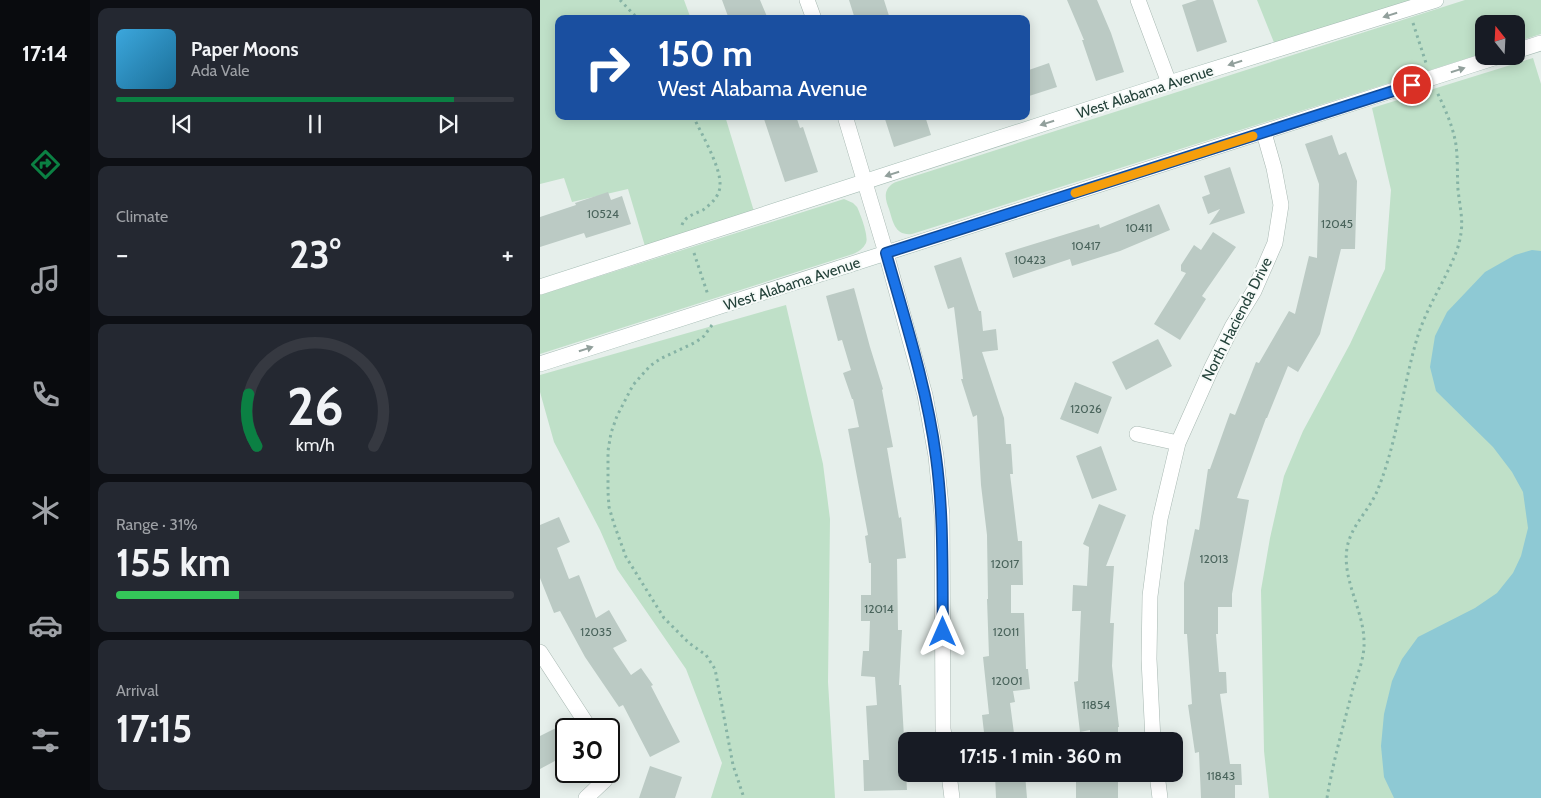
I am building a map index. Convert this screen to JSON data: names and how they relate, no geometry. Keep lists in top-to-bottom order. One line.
{"streets":{"street":["West Alabama Avenue","North Hacienda Drive"]},"crossings":[["West Alabama Avenue","North Hacienda Drive"]],"house_numbers":["10524","12045","10411","10417","10423","12026","12013","12017","12014","12035","12011","12001","11854","11843"],"north":"top","page":{"tabs":"17:14","turn":["150 m","West Alabama Avenue"],"song":["Paper Moons","Ada Vale"],"tile":["Climate",["Range · 31%","155 km"],["Arrival","17:15"]],"heat":["−","23°","+"],"limit":"30","trip":"17:15 · 1 min · 360 m","gauge":["26","km/h"]}}
